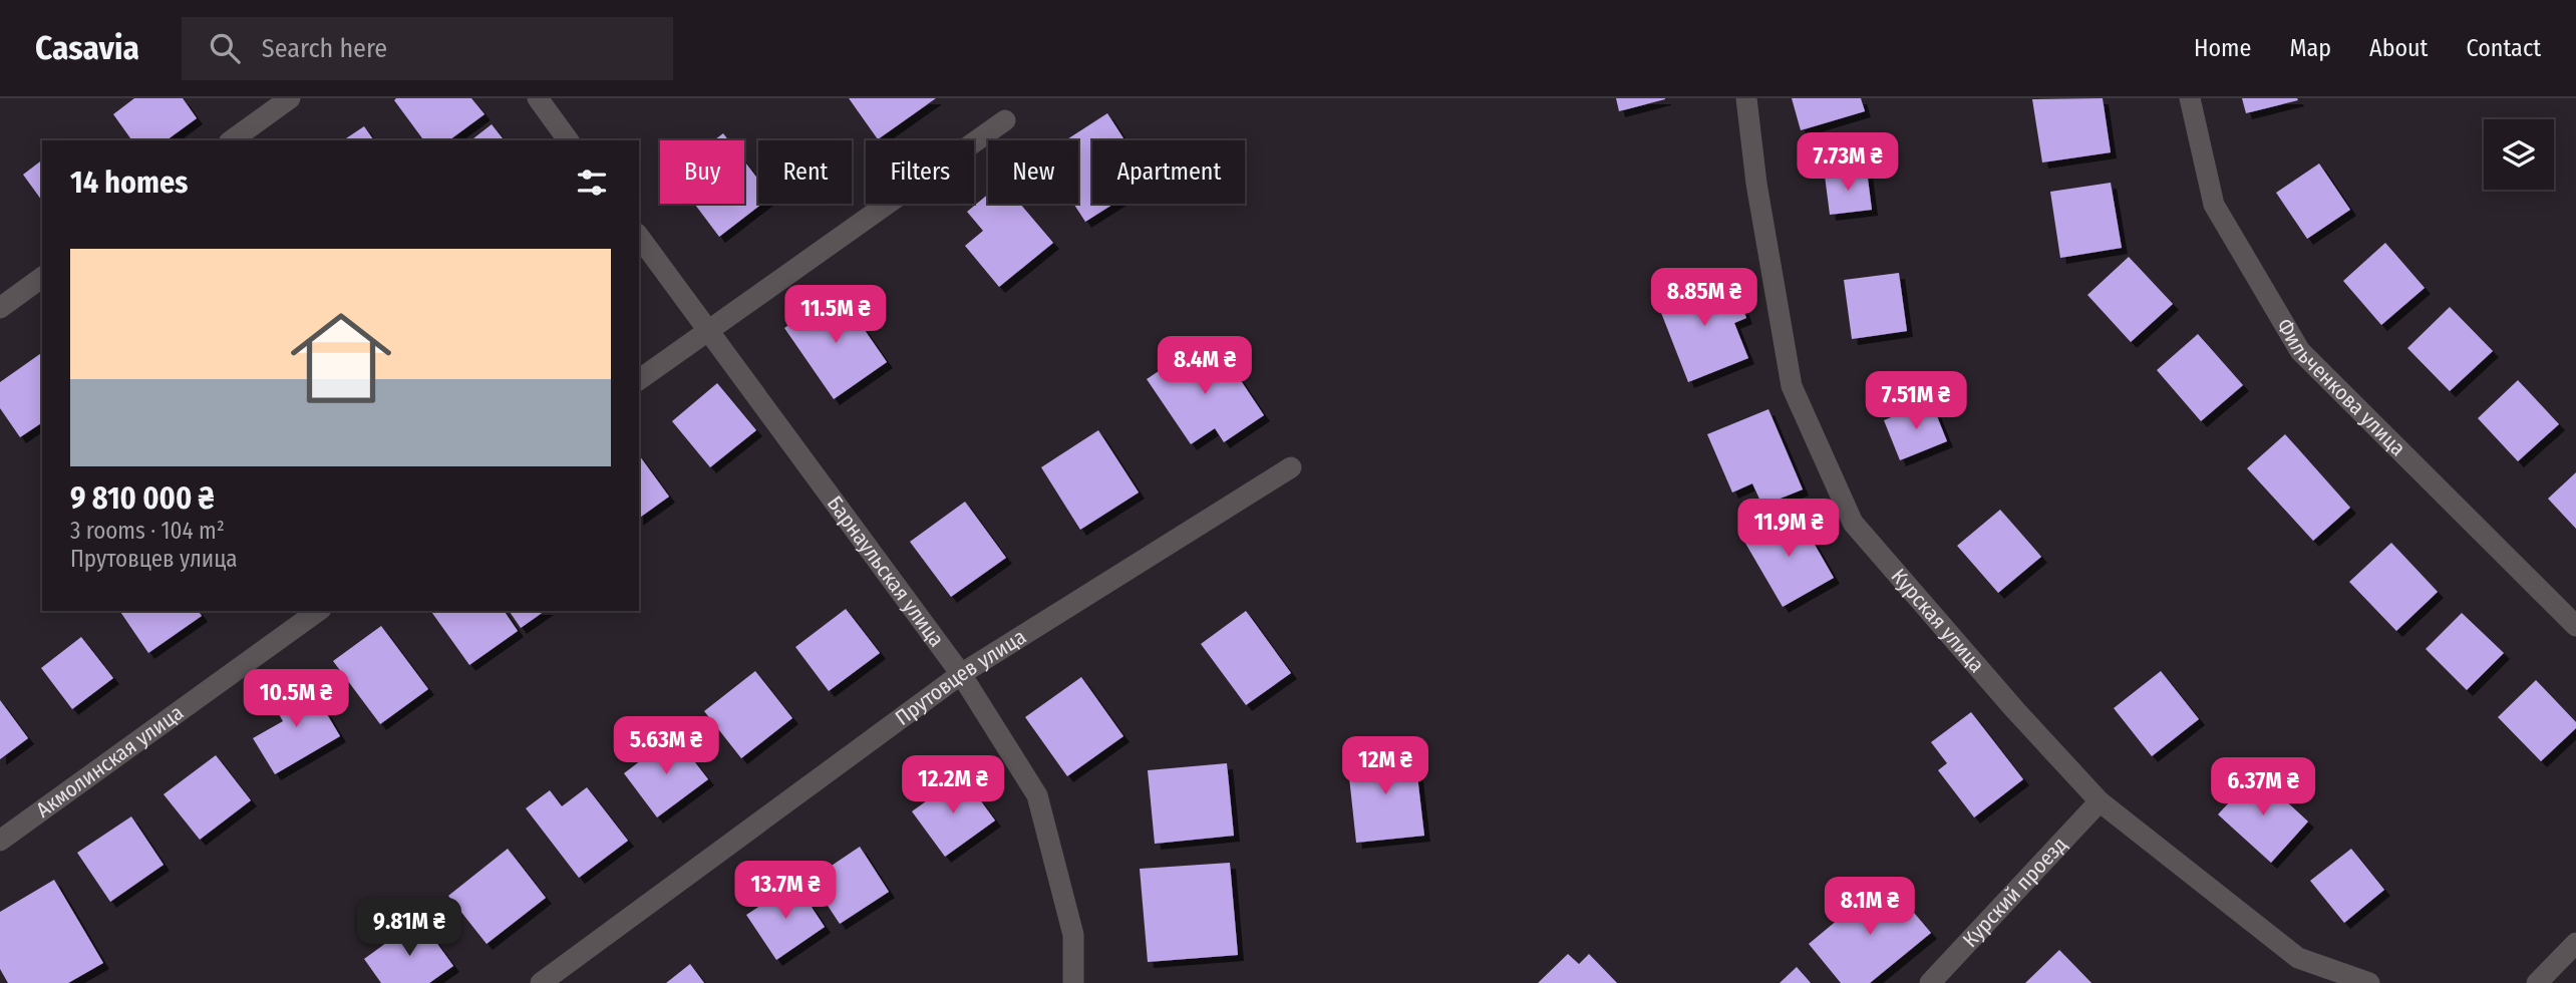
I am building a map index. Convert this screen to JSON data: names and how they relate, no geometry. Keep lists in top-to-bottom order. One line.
{"streets":{"street":["Фильченкова улица","Барнаульская улица","Курская улица","Прутовцев улица","Акмолинская улица","Курский проезд"]},"crossings":[["Барнаульская улица","Прутовцев улица"],["Курская улица","Курский проезд"]],"page":{"header":"Casavia","search":"Search here","nav":["Home","Map","About","Contact"],"price":["7.73M ₴","8.85M ₴","11.5M ₴","8.4M ₴","7.51M ₴","11.9M ₴","10.5M ₴","5.63M ₴","12M ₴","12.2M ₴","6.37M ₴","13.7M ₴","8.1M ₴","9.81M ₴"],"chip":["Buy","Rent","Filters","New","Apartment"],"heading":"14 homes","list":[{"name":"9 810 000 ₴","note":"3 rooms · 104 m² · Прутовцев улица"}]}}
